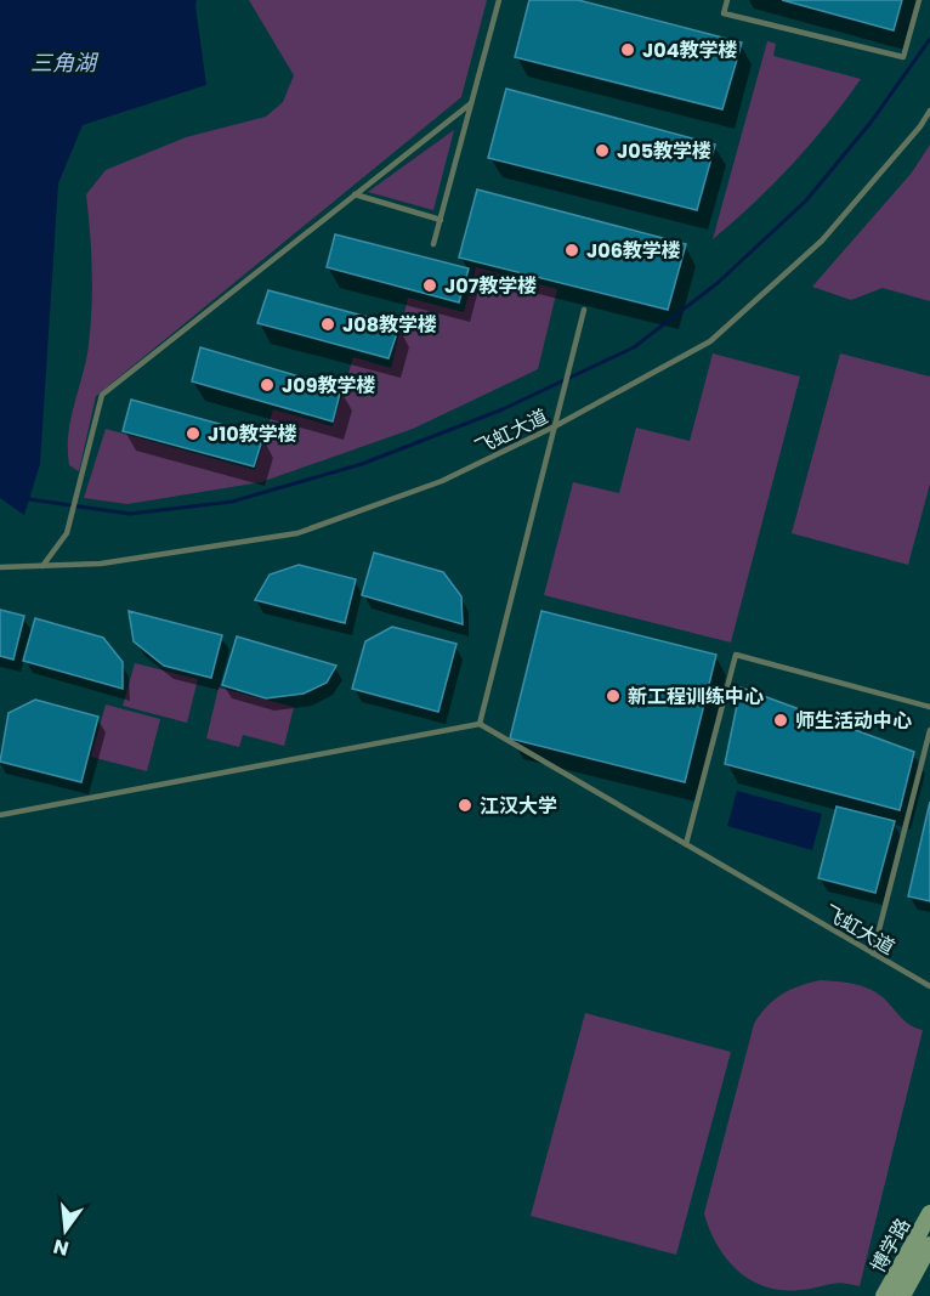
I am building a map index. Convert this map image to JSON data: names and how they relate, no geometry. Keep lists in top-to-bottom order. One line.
{"streets":{"main road":["博学路"],"lane":["飞虹大道"]},"water":["三角湖"],"places":["J04教学楼","J05教学楼","J06教学楼","J07教学楼","J08教学楼","J09教学楼","J10教学楼","新工程训练中心","师生活动中心","江汉大学"],"north":"bottom"}
